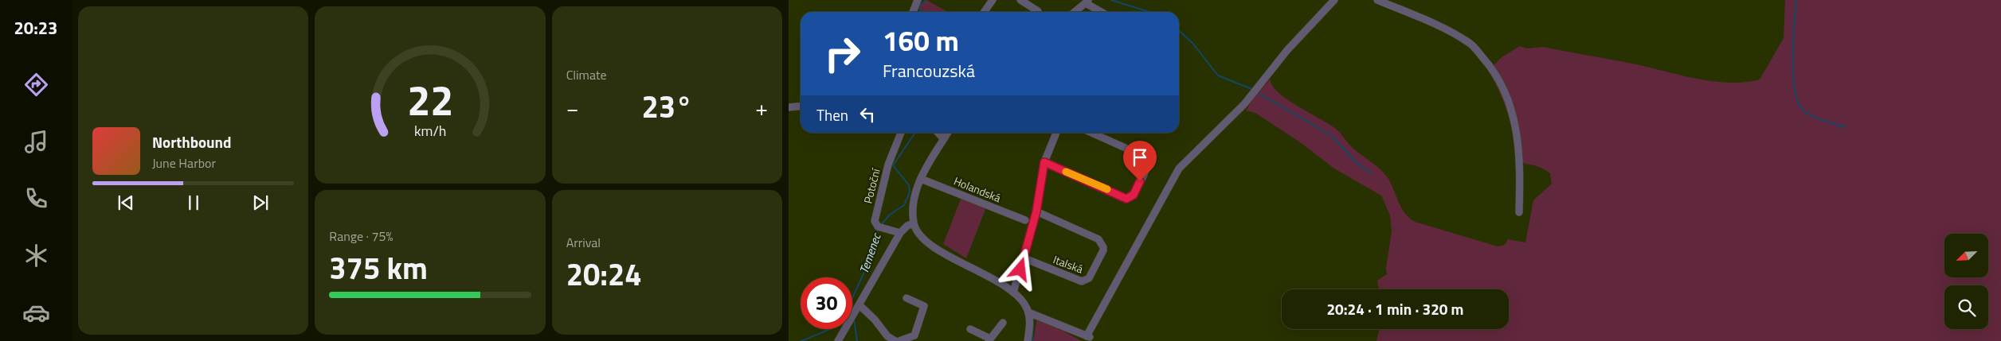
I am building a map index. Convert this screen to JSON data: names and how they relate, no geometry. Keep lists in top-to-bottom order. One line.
{"streets":{"street":["Potoční","Holandská","Italská"]},"water":["Temenec"],"north":"bottom left","page":{"tabs":"20:23","tile":["Climate",["Range · 75%","375 km"],["Arrival","20:24"]],"turn":["160 m","Francouzská"],"heat":["−","23°","+"],"then":"Then","song":["Northbound","June Harbor"],"limit":"30","trip":"20:24 · 1 min · 320 m","gauge":["22","km/h"]}}
